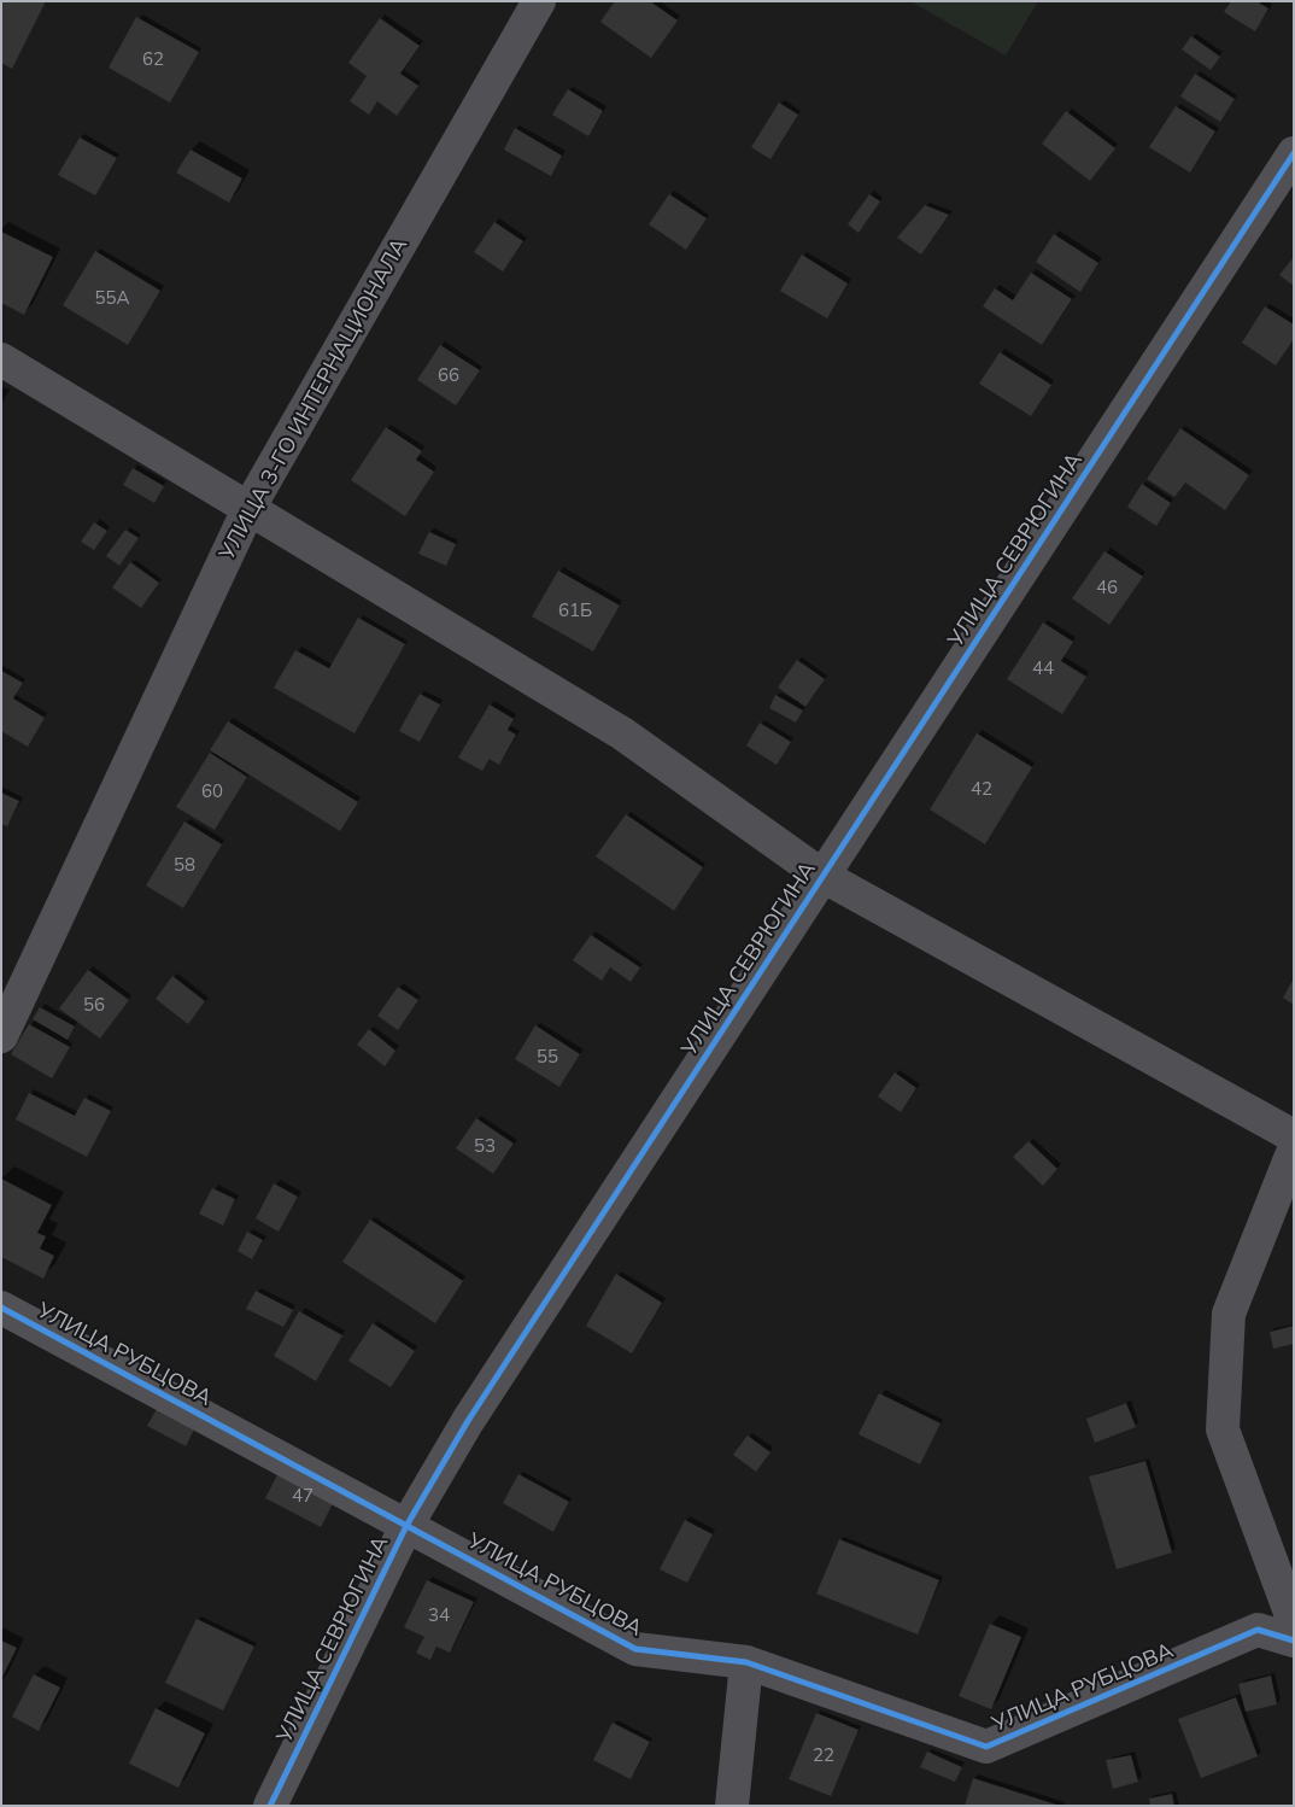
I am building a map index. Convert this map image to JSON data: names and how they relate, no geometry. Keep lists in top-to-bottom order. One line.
{"streets":{"street":["УЛИЦА 3-ГО ИНТЕРНАЦИОНАЛА","УЛИЦА СЕВРЮГИНА","УЛИЦА РУБЦОВА"]},"crossings":[["УЛИЦА СЕВРЮГИНА","УЛИЦА РУБЦОВА"]],"house_numbers":["62","55А","66","46","61Б","44","42","60","58","56","55","53","47","34","22"]}
